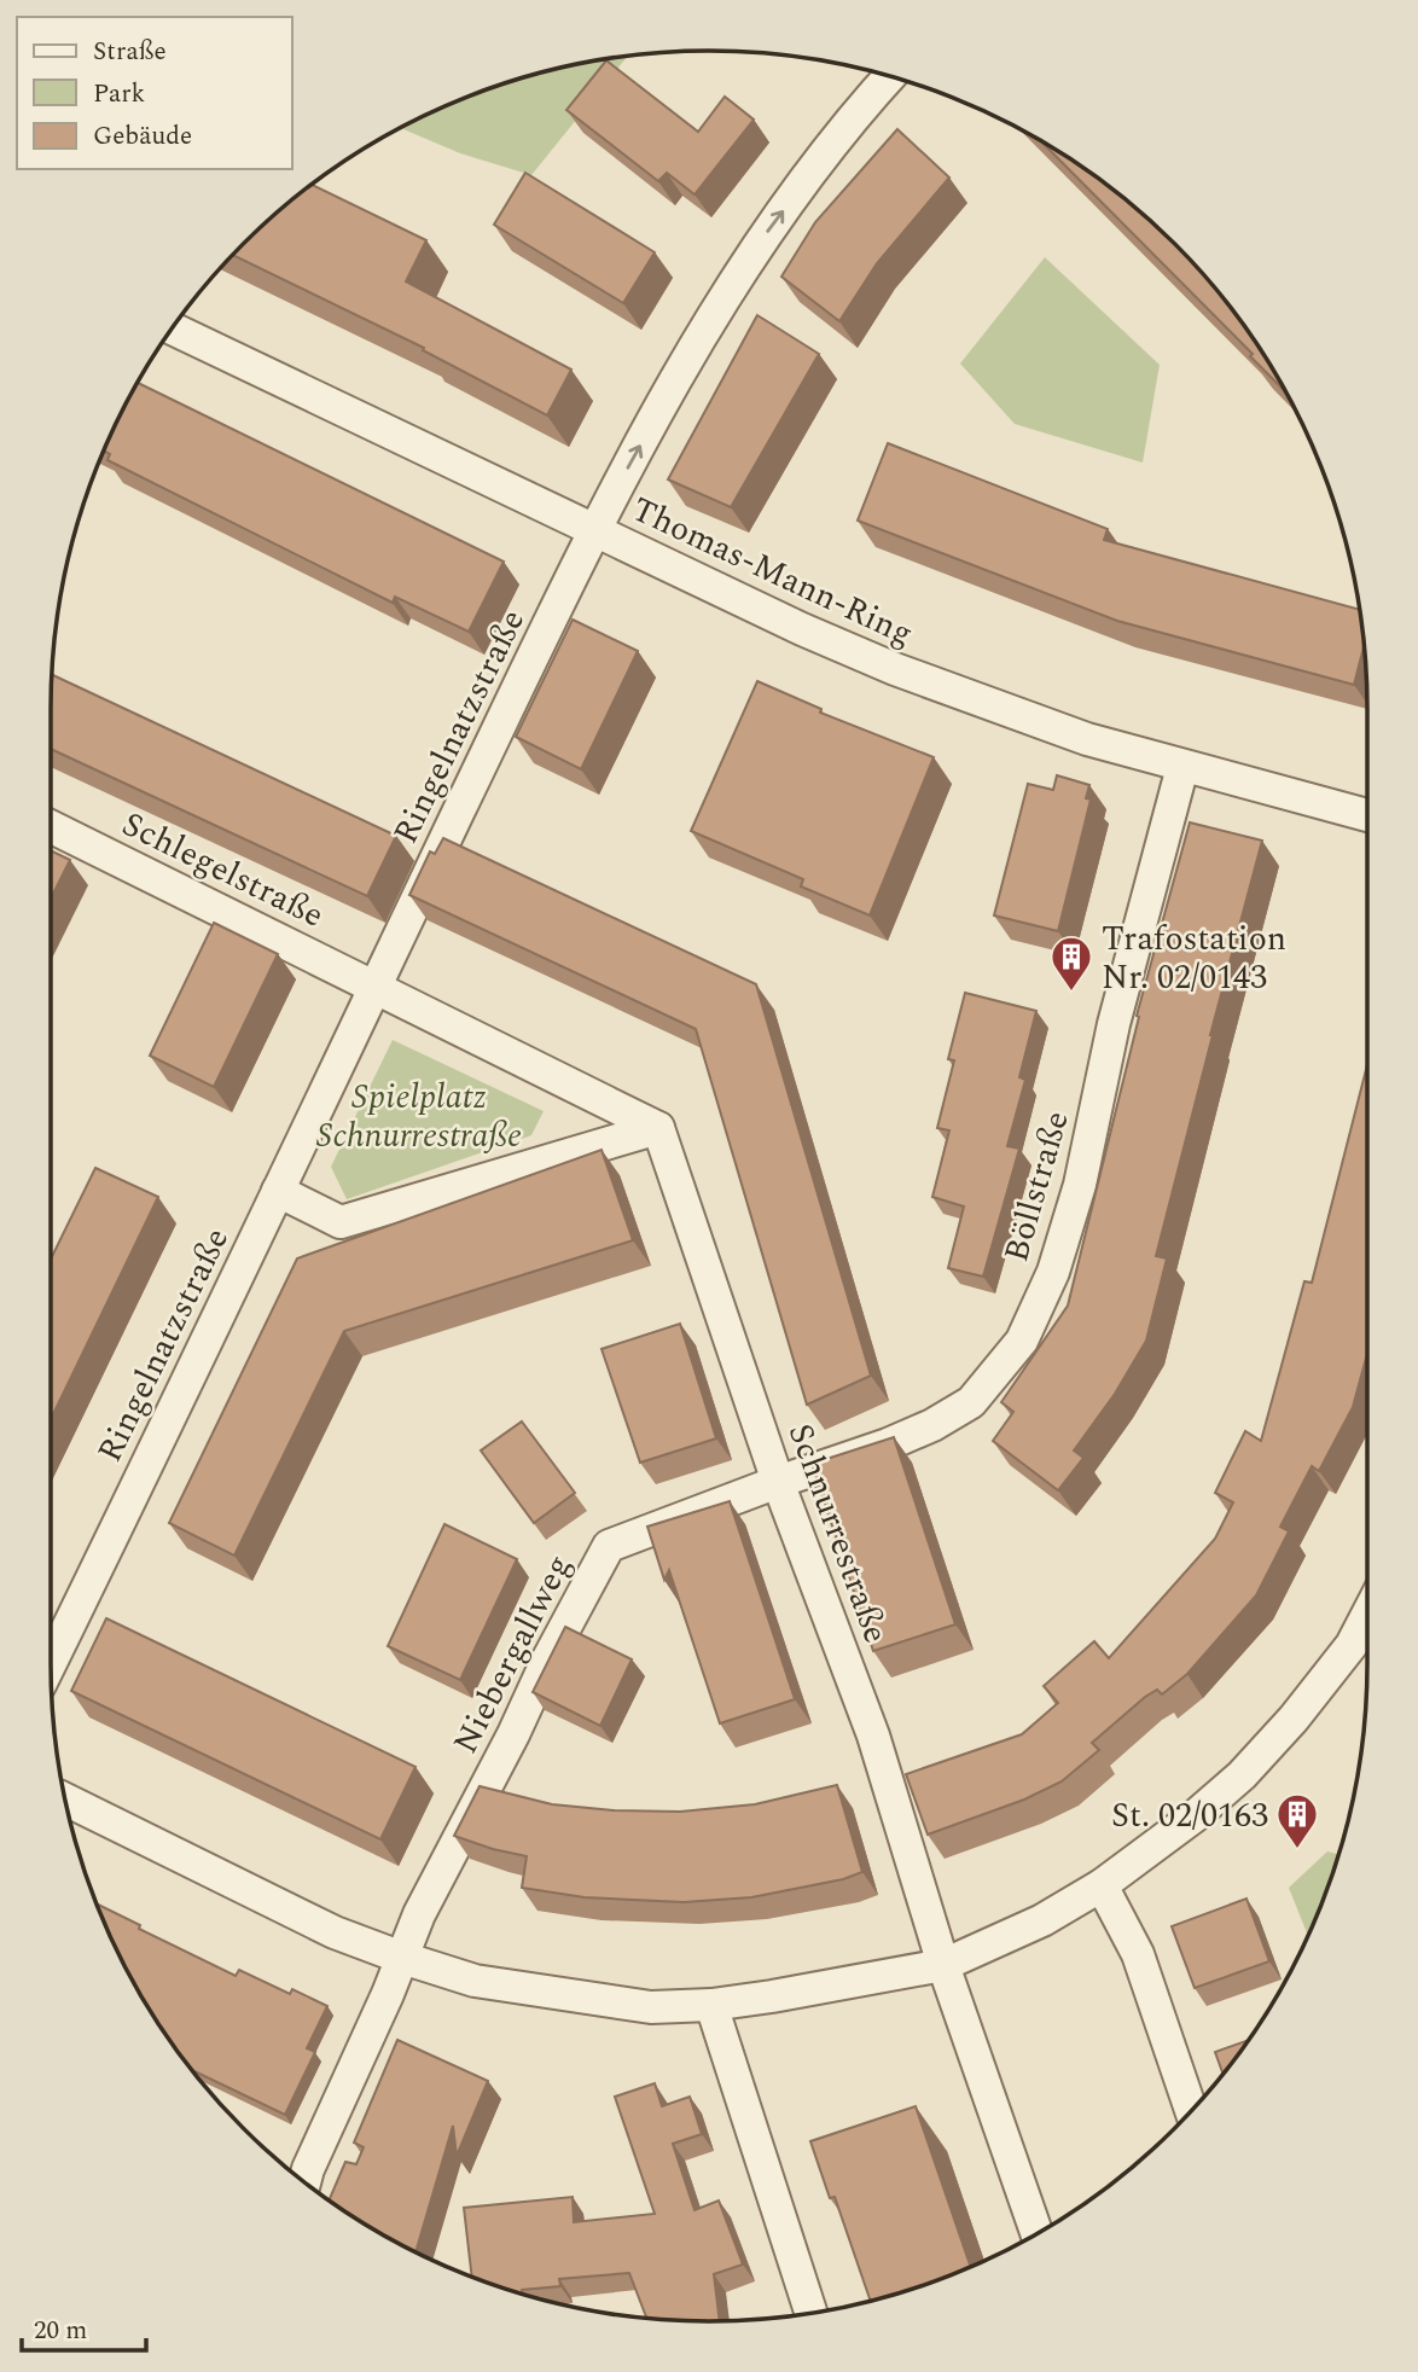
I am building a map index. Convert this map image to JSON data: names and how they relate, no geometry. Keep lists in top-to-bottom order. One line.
{"streets":{"street":["Thomas-Mann-Ring","Ringelnatzstraße","Schlegelstraße","Böllstraße","Schnurrestraße","Niebergallweg"]},"crossings":[["Thomas-Mann-Ring","Ringelnatzstraße"],["Thomas-Mann-Ring","Böllstraße"],["Ringelnatzstraße","Schlegelstraße"],["Böllstraße","Schnurrestraße"],["Böllstraße","Niebergallweg"],["Schnurrestraße","Niebergallweg"]],"parks":["Spielplatz Schnurrestraße"],"places":{"building":["Trafostation Nr. 02/0143","St. 02/0163"]},"legend":["Straße","Park","Gebäude"],"scale_bar":"20 m"}
